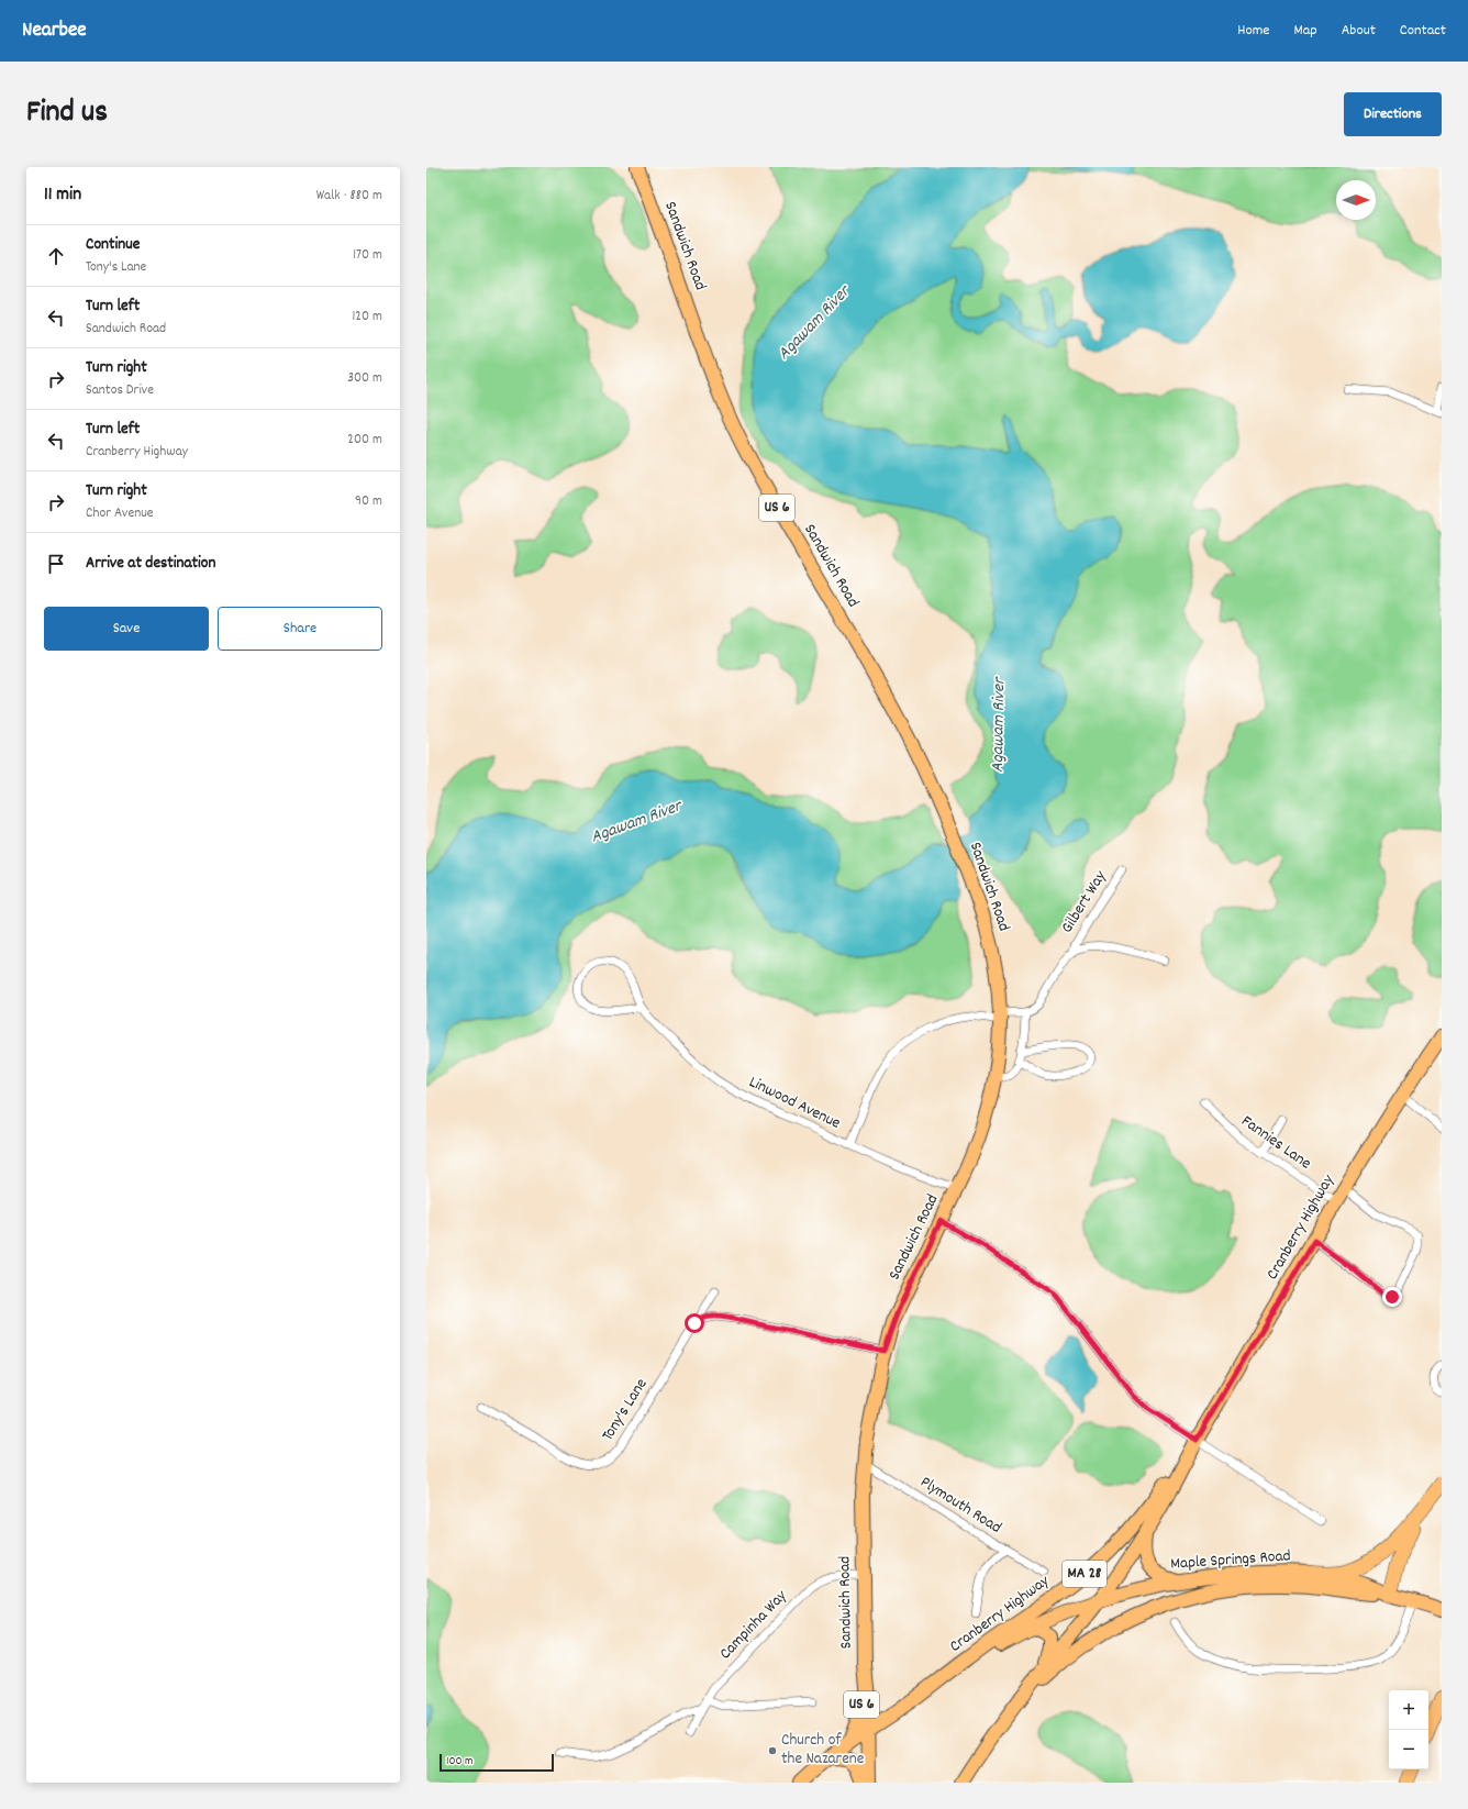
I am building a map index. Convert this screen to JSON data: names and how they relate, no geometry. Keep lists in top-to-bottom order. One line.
{"streets":{"main road":["Sandwich Road","US 6","Cranberry Highway","Maple Springs Road","MA 28"],"street":["Gilbert Way","Linwood Avenue","Fannies Lane","Tony's Lane","Plymouth Road","Campinha Way"]},"crossings":[["Sandwich Road","Linwood Avenue"],["Sandwich Road","Cranberry Highway"],["Sandwich Road","Plymouth Road"],["Sandwich Road","Campinha Way"],["Fannies Lane","Cranberry Highway"],["Cranberry Highway","Maple Springs Road"]],"water":["Agawam River"],"places":["Church of the Nazarene"],"scale_bar":"100 m","north":"right","page":{"header":"Nearbee","nav":["Home","Map","About","Contact"],"title":"Find us","buttons":["Directions",["Save","Share"]],"heading":["11 min","Walk · 880 m"],"list":[["Continue","Tony's Lane","170 m"],["Turn left","Sandwich Road","120 m"],["Turn right","Santos Drive","300 m"],["Turn left","Cranberry Highway","200 m"],["Turn right","Chor Avenue","90 m"],"Arrive at destination"],"map_buttons":["+","−"],"scale":"100 m"}}
